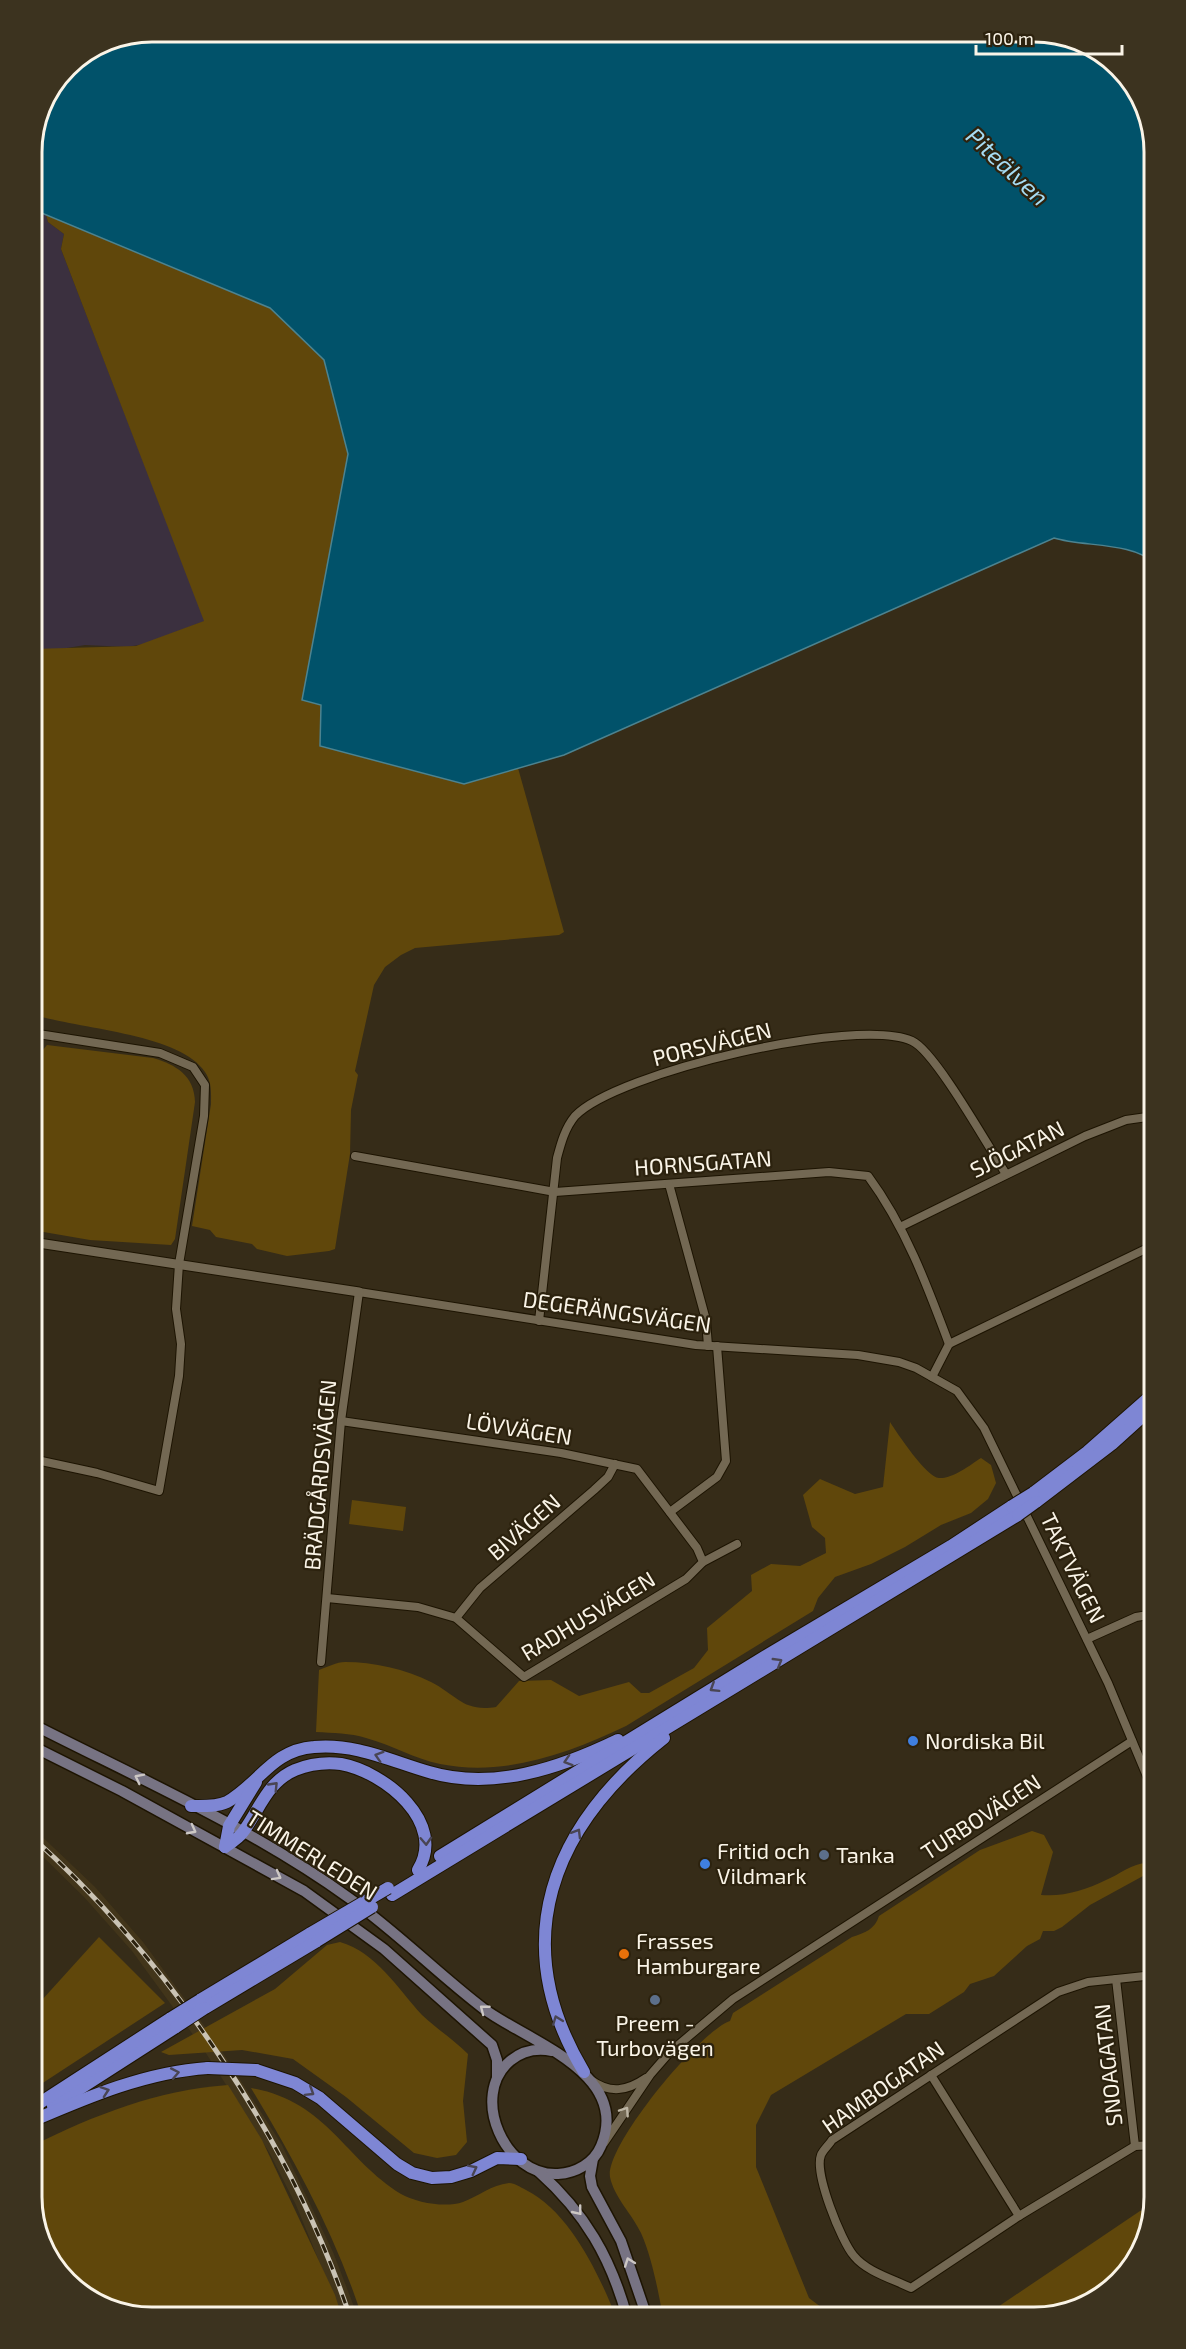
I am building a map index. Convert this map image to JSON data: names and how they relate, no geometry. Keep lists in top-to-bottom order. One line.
{"streets":{"main road":["TIMMERLEDEN"],"street":["PORSVÄGEN","SJÖGATAN","HORNSGATAN","DEGERÄNGSVÄGEN","LÖVVÄGEN","BRÄDGÅRDSVÄGEN","BIVÄGEN","TAKTVÄGEN","RADHUSVÄGEN","TURBOVÄGEN","SNOAGATAN","HAMBOGATAN"]},"crossings":[["PORSVÄGEN","SJÖGATAN"],["PORSVÄGEN","HORNSGATAN"],["PORSVÄGEN","DEGERÄNGSVÄGEN"],["SJÖGATAN","HORNSGATAN"],["DEGERÄNGSVÄGEN","BRÄDGÅRDSVÄGEN"],["DEGERÄNGSVÄGEN","TAKTVÄGEN"],["LÖVVÄGEN","BRÄDGÅRDSVÄGEN"],["LÖVVÄGEN","BIVÄGEN"],["BRÄDGÅRDSVÄGEN","RADHUSVÄGEN"],["BIVÄGEN","RADHUSVÄGEN"],["TAKTVÄGEN","TURBOVÄGEN"],["TURBOVÄGEN","TIMMERLEDEN"],["SNOAGATAN","HAMBOGATAN"]],"water":["Piteälven"],"places":["Nordiska Bil","Tanka","Fritid och Vildmark","Frasses Hamburgare","Preem - Turbovägen"],"scale_bar":"100 m"}
